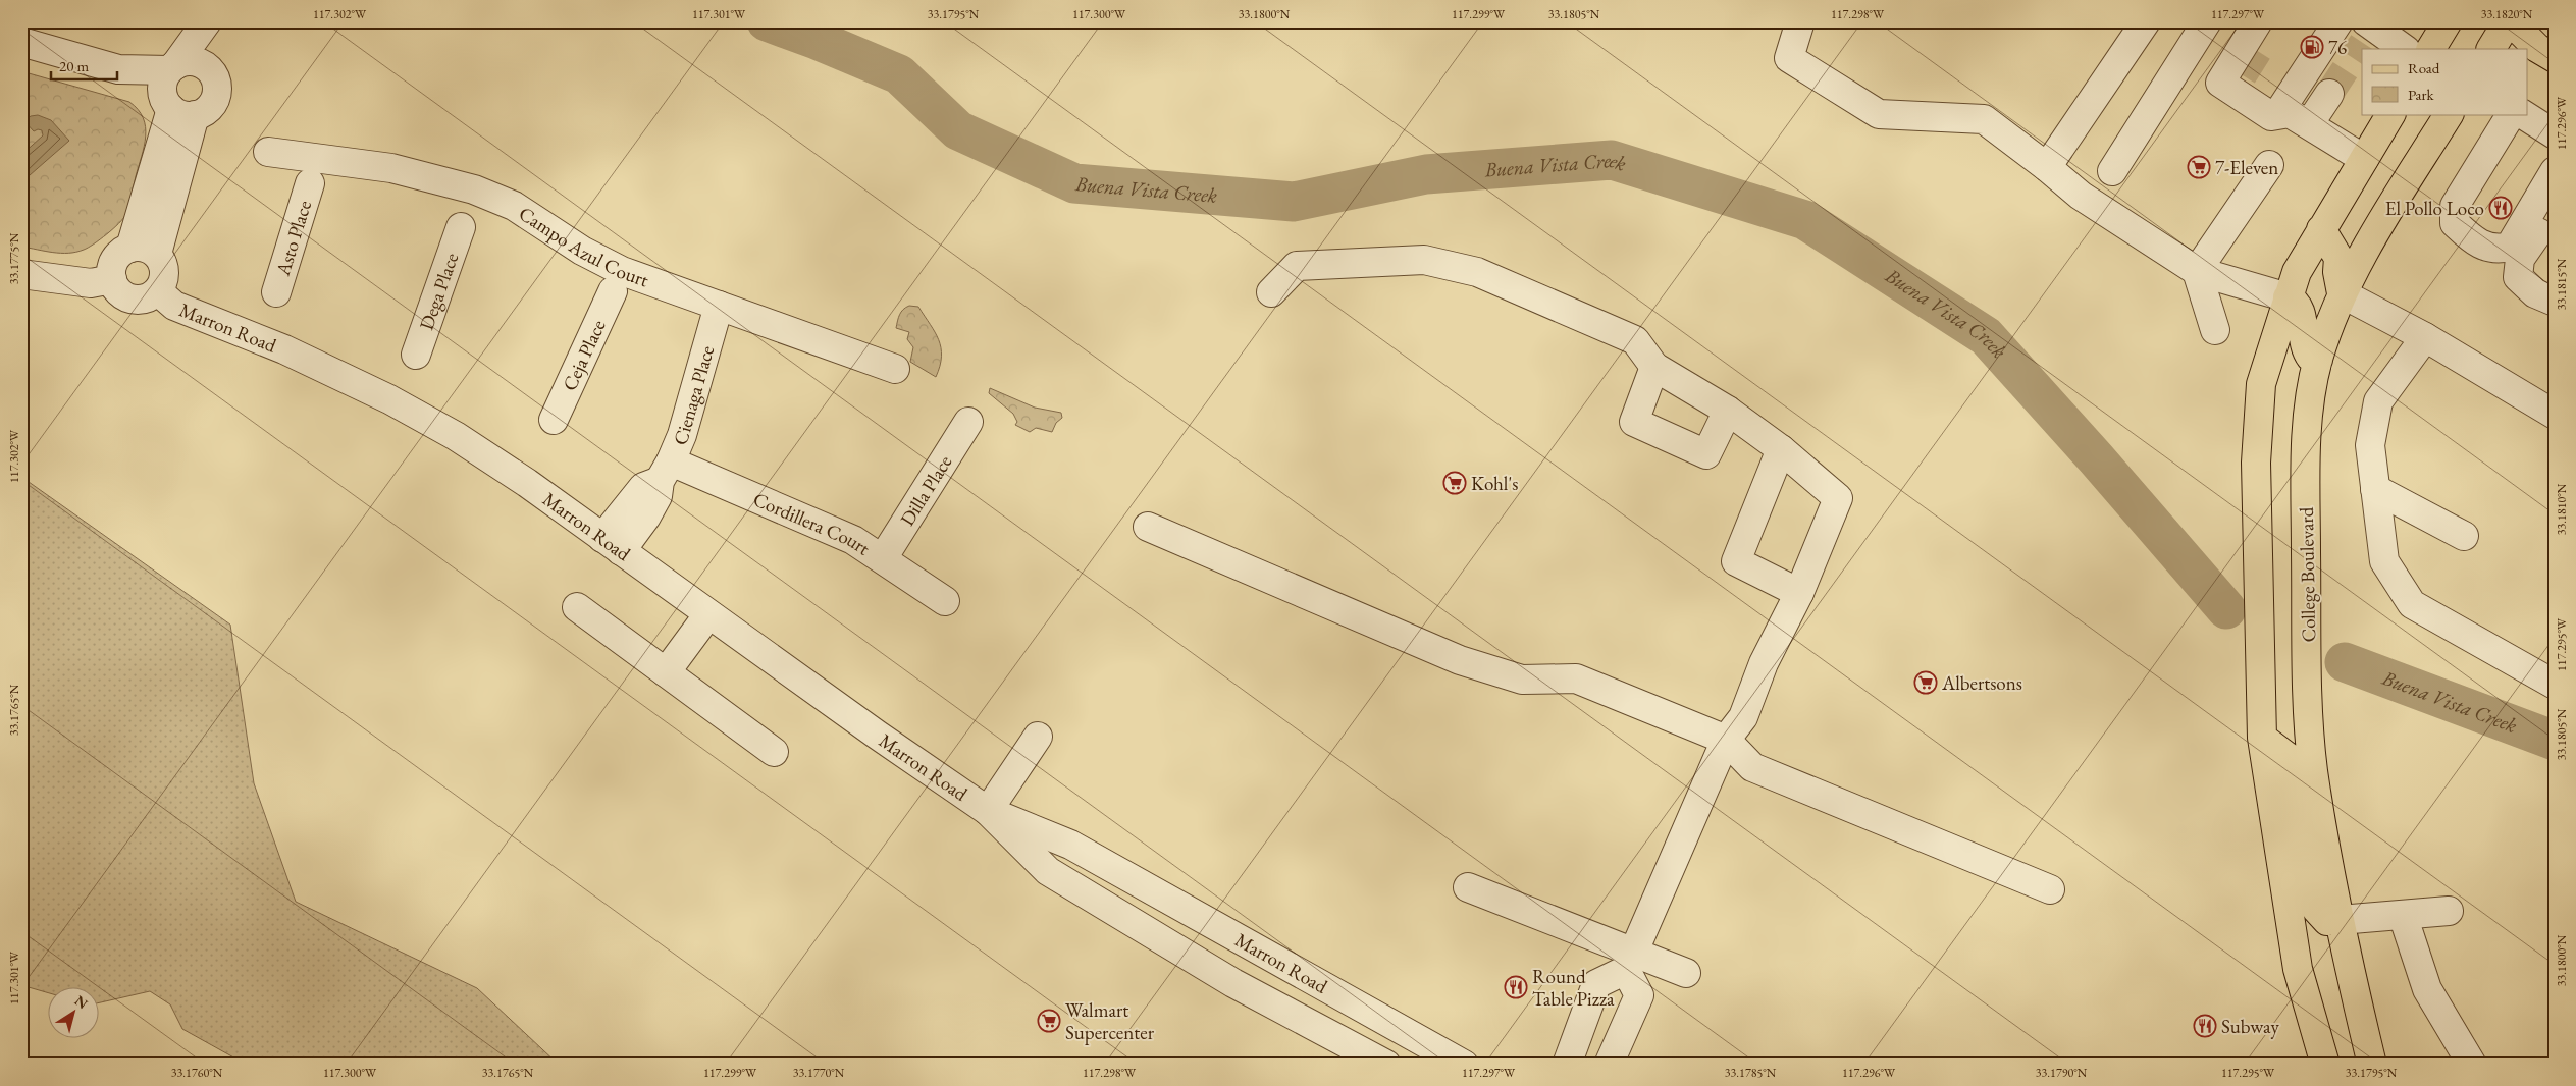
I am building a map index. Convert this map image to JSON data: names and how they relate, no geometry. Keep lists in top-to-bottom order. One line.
{"streets":{"main road":["College Boulevard"],"street":["Asto Place","Campo Azul Court","Dega Place","Marron Road","Ceja Place","Cienaga Place","Dilla Place","Cordillera Court"]},"crossings":[["Asto Place","Campo Azul Court"],["Campo Azul Court","Ceja Place"],["Campo Azul Court","Cienaga Place"],["Marron Road","Cienaga Place"],["Cienaga Place","Cordillera Court"],["Dilla Place","Cordillera Court"]],"water":["Buena Vista Creek"],"places":{"fuel station":["76"],"supermarket":["7-Eleven","Kohl's","Albertsons","Walmart Supercenter"],"restaurant":["El Pollo Loco","Round Table Pizza","Subway"]},"legend":["Road","Park"],"scale_bar":"20 m","north":"top right","coordinates":["117.302°W","117.301°W","33.1795°N","117.300°W","33.1800°N","117.299°W","33.1805°N","117.298°W","117.297°W","33.1820°N","117.296°W","33.1775°N","33.1815°N","33.1810°N","117.295°W","33.1765°N","33.1760°N","33.1770°N","33.1785°N","33.1790°N"]}
